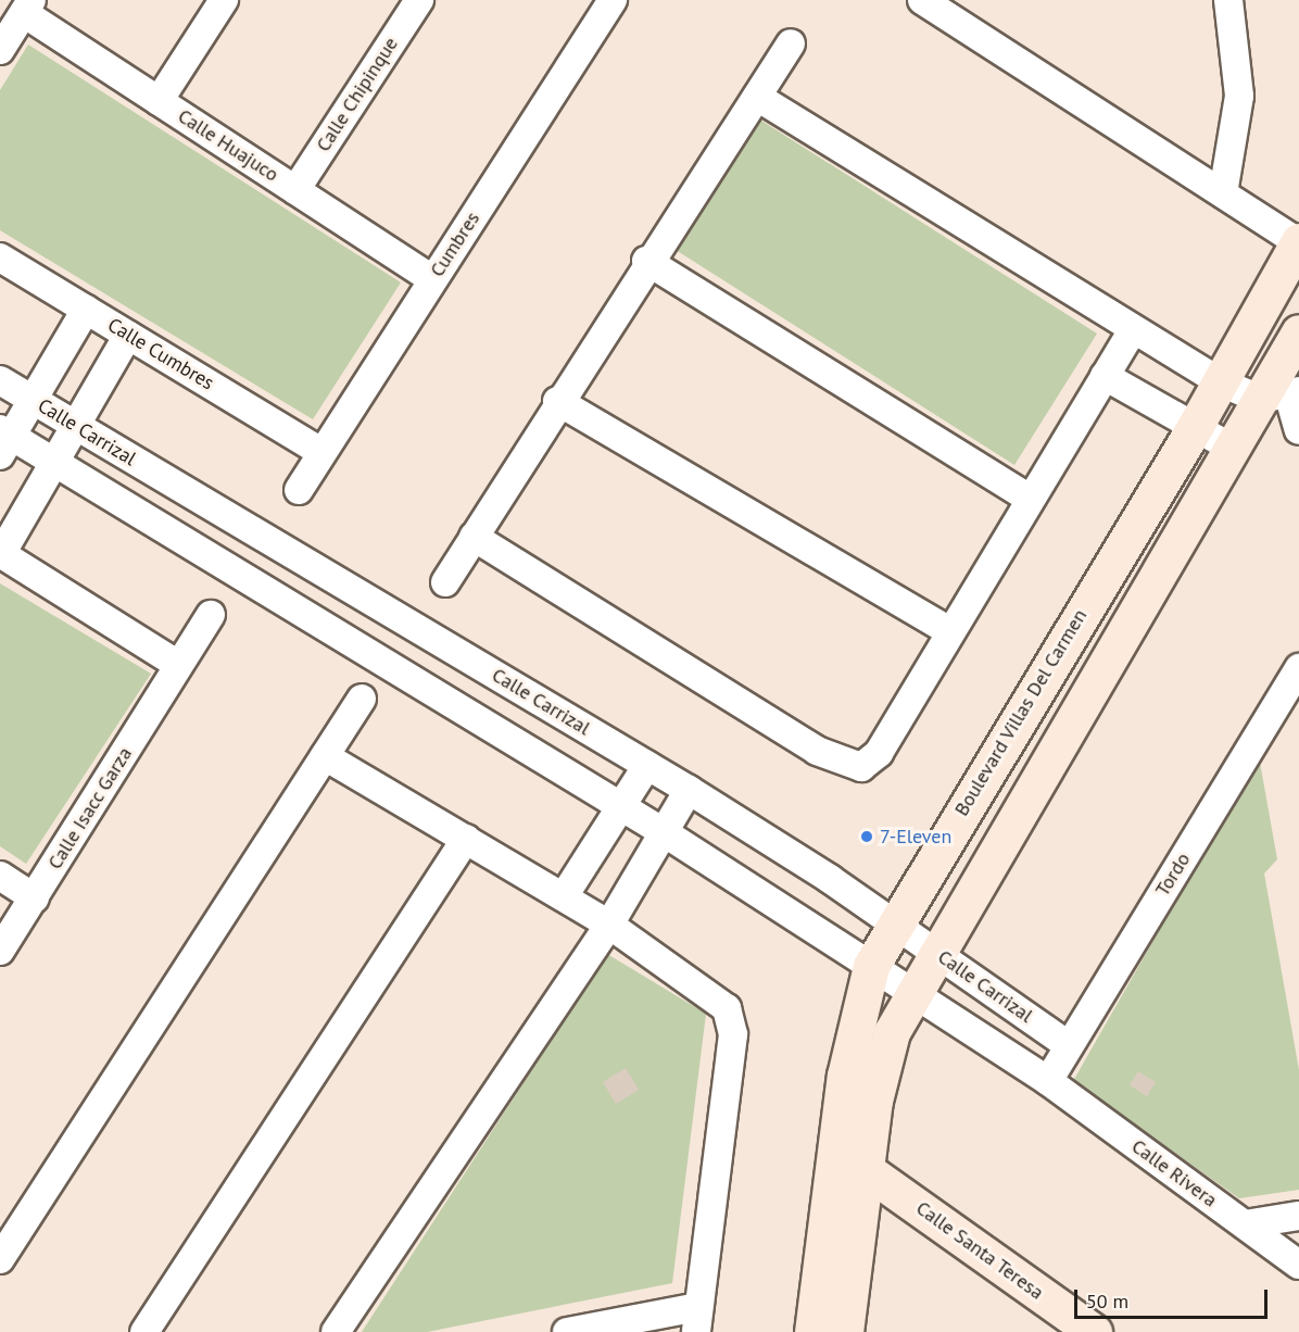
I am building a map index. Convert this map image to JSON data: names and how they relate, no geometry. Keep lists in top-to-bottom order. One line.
{"streets":{"street":["Calle Chipinque","Calle Huajuco","Cumbres","Calle Cumbres","Calle Carrizal","Boulevard Villas Del Carmen","Calle Isacc Garza","Tordo","Calle Rivera","Calle Santa Teresa"]},"crossings":[["Calle Chipinque","Calle Huajuco"],["Calle Huajuco","Cumbres"],["Cumbres","Calle Cumbres"],["Calle Carrizal","Boulevard Villas Del Carmen"],["Calle Carrizal","Tordo"],["Tordo","Calle Rivera"]],"places":["7-Eleven"],"scale_bar":"50 m"}
